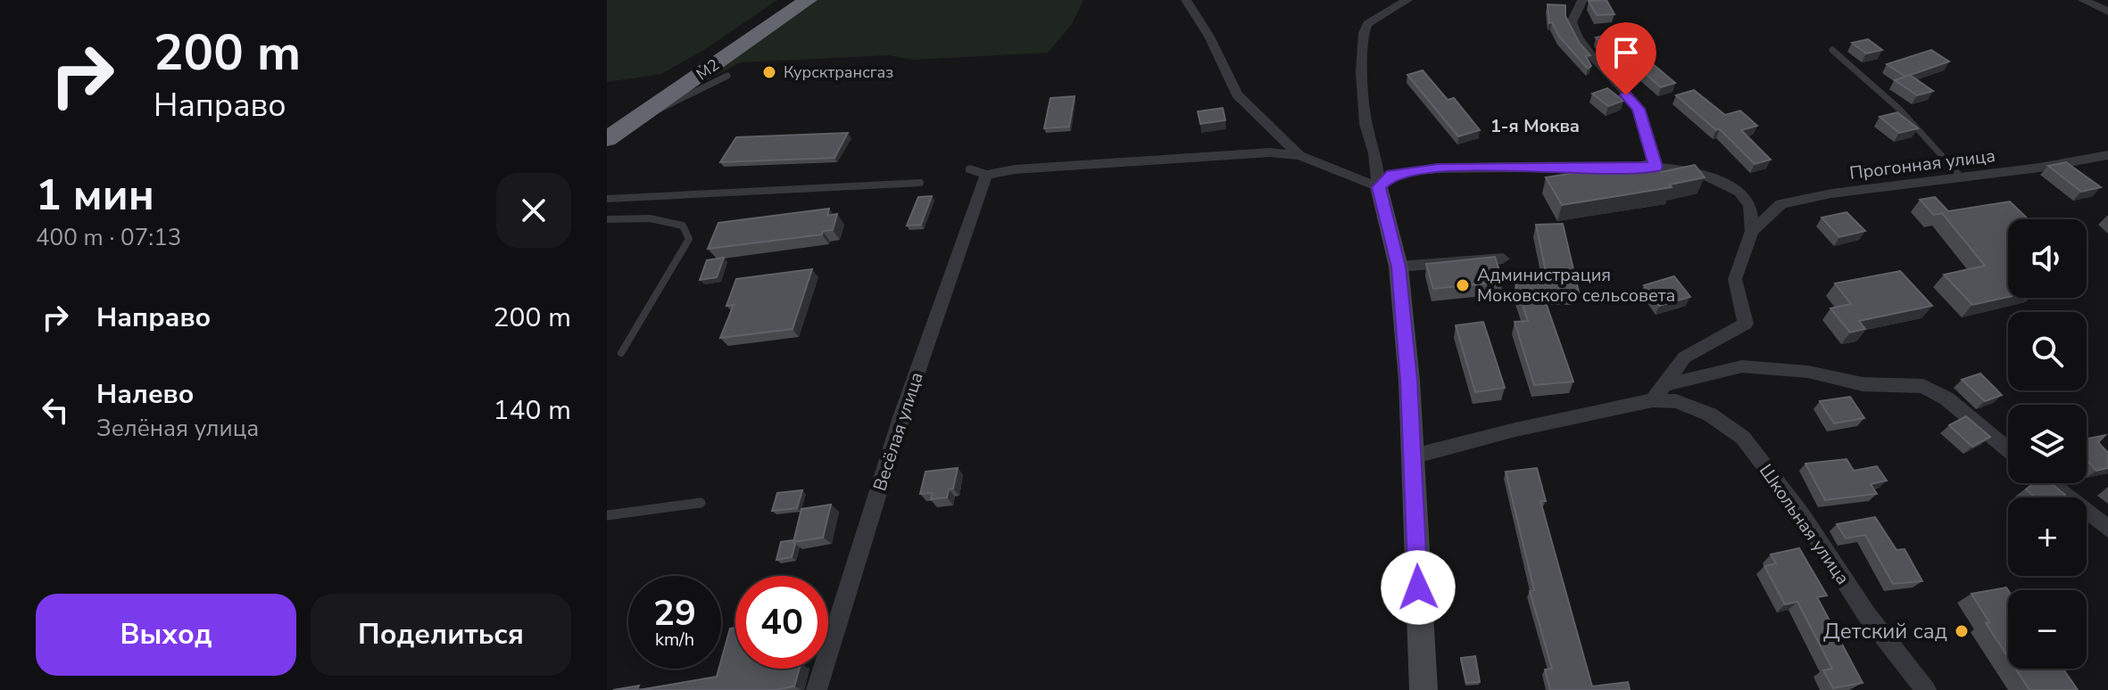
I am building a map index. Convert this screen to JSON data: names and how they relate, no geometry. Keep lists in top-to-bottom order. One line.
{"streets":{"highway":["М2"],"street":["Прогонная улица","Весёлая улица","Школьная улица"]},"districts":["1-я Моква"],"places":["Курсктрансгаз","Администрация Моковского сельсовета","Детский сад"],"page":{"turn":["200 m","Направо"],"heading":["1 мин","400 m · 07:13"],"map_buttons":["+","−"],"list":[{"name":"Направо","value":"200 m"},{"name":"Налево","note":"Зелёная улица","value":"140 m"}],"speed":"29 km/h","limit":"40","buttons":["Выход","Поделиться"]}}
